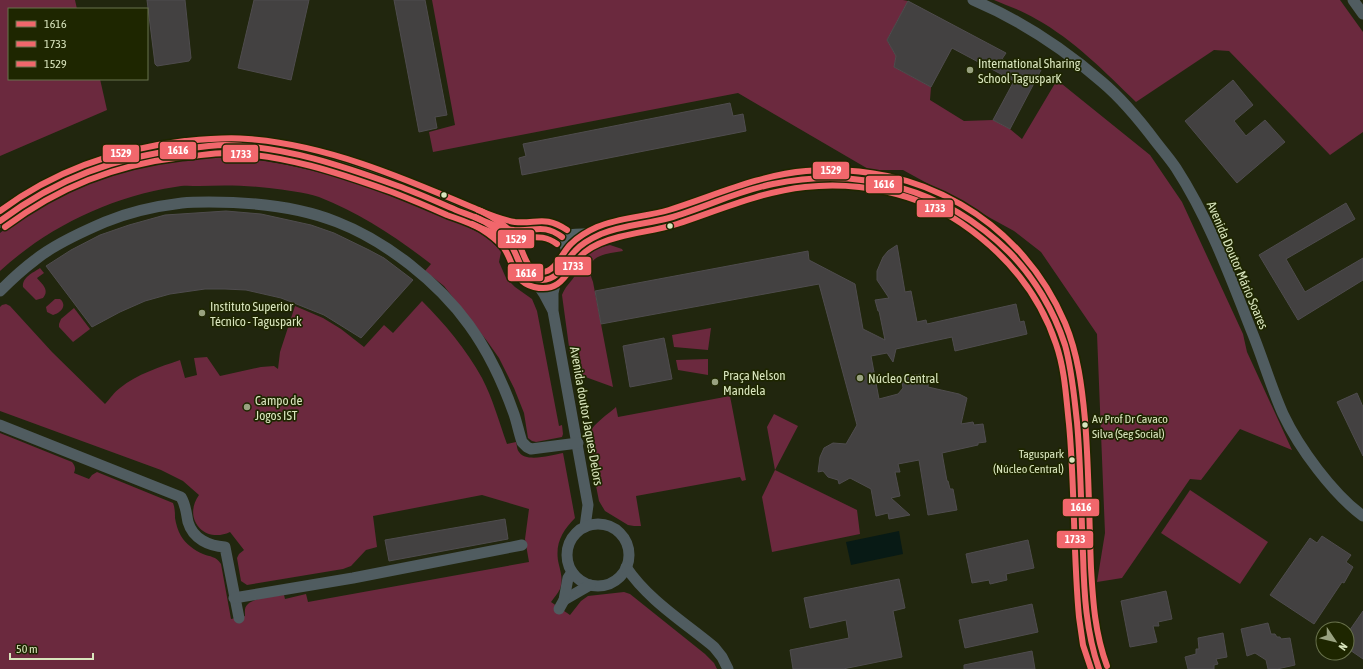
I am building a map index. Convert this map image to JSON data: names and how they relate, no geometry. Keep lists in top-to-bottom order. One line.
{"streets":{"street":["Avenida Doutor Mário Soares","Avenida doutor Jaques Delors"]},"places":["International Sharing School TagusparK","Instituto Superior Técnico - Taguspark","Núcleo Central","Praça Nelson Mandela","Campo de Jogos IST","Av Prof Dr Cavaco Silva (Seg Social)","Taguspark (Núcleo Central)"],"lines":["transit line 1529","transit line 1616","transit line 1733"],"legend":["1616","1733","1529"],"scale_bar":"50 m","north":"bottom right"}
